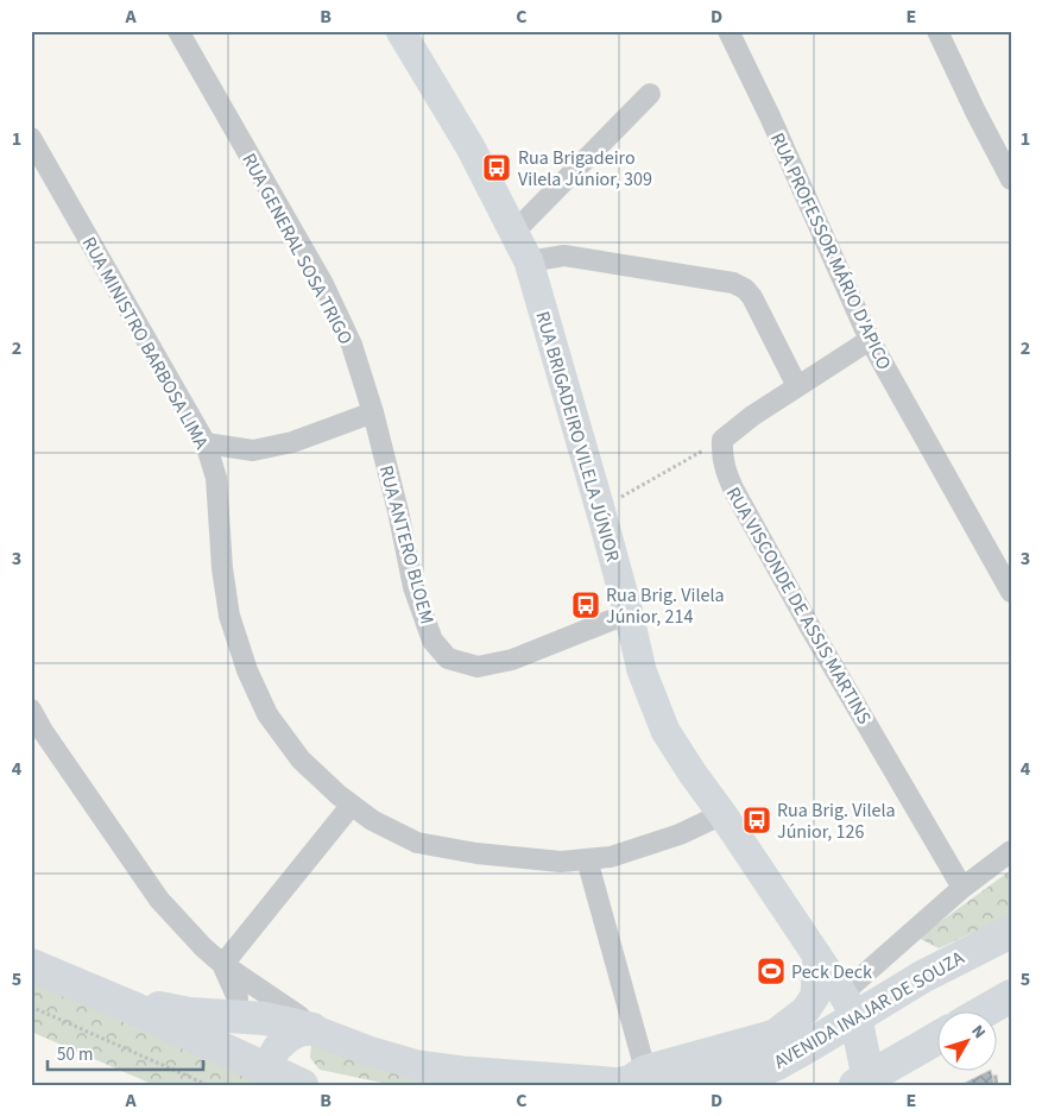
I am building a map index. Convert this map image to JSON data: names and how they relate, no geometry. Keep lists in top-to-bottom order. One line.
{"streets":{"main road":["AVENIDA INAJAR DE SOUZA"],"street":["RUA GENERAL SOSA TRIGO","RUA PROFESSOR MÁRIO D'APICO","RUA MINISTRO BARBOSA LIMA","RUA BRIGADEIRO VILELA JÚNIOR","RUA ANTERO BLOEM","RUA VISCONDE DE ASSIS MARTINS"]},"crossings":[["RUA GENERAL SOSA TRIGO","RUA ANTERO BLOEM"],["RUA MINISTRO BARBOSA LIMA","RUA BRIGADEIRO VILELA JÚNIOR"],["RUA BRIGADEIRO VILELA JÚNIOR","RUA ANTERO BLOEM"],["RUA BRIGADEIRO VILELA JÚNIOR","AVENIDA INAJAR DE SOUZA"]],"places":{"bus stop":["Rua Brigadeiro Vilela Júnior, 309","Rua Brig. Vilela Júnior, 214","Rua Brig. Vilela Júnior, 126"],"sports":["Peck Deck"]},"scale_bar":"50 m","north":"top right","grid":{"columns":["A","B","C","D","E"],"rows":["1","2","3","4","5"]}}
